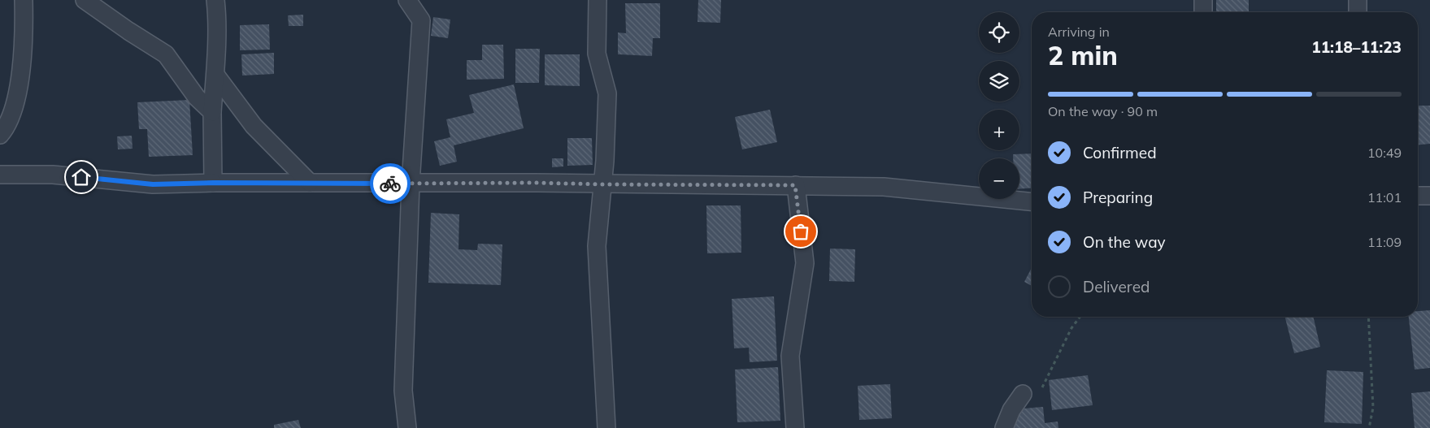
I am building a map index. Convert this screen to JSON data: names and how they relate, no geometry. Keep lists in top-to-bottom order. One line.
{"page":{"map_buttons":["+","−"],"heading":["2 min","Arriving in","11:18–11:23"],"bar":"On the way · 90 m","list":[["Confirmed","10:49"],["Preparing","11:01"],["On the way","11:09"],"Delivered"]}}
